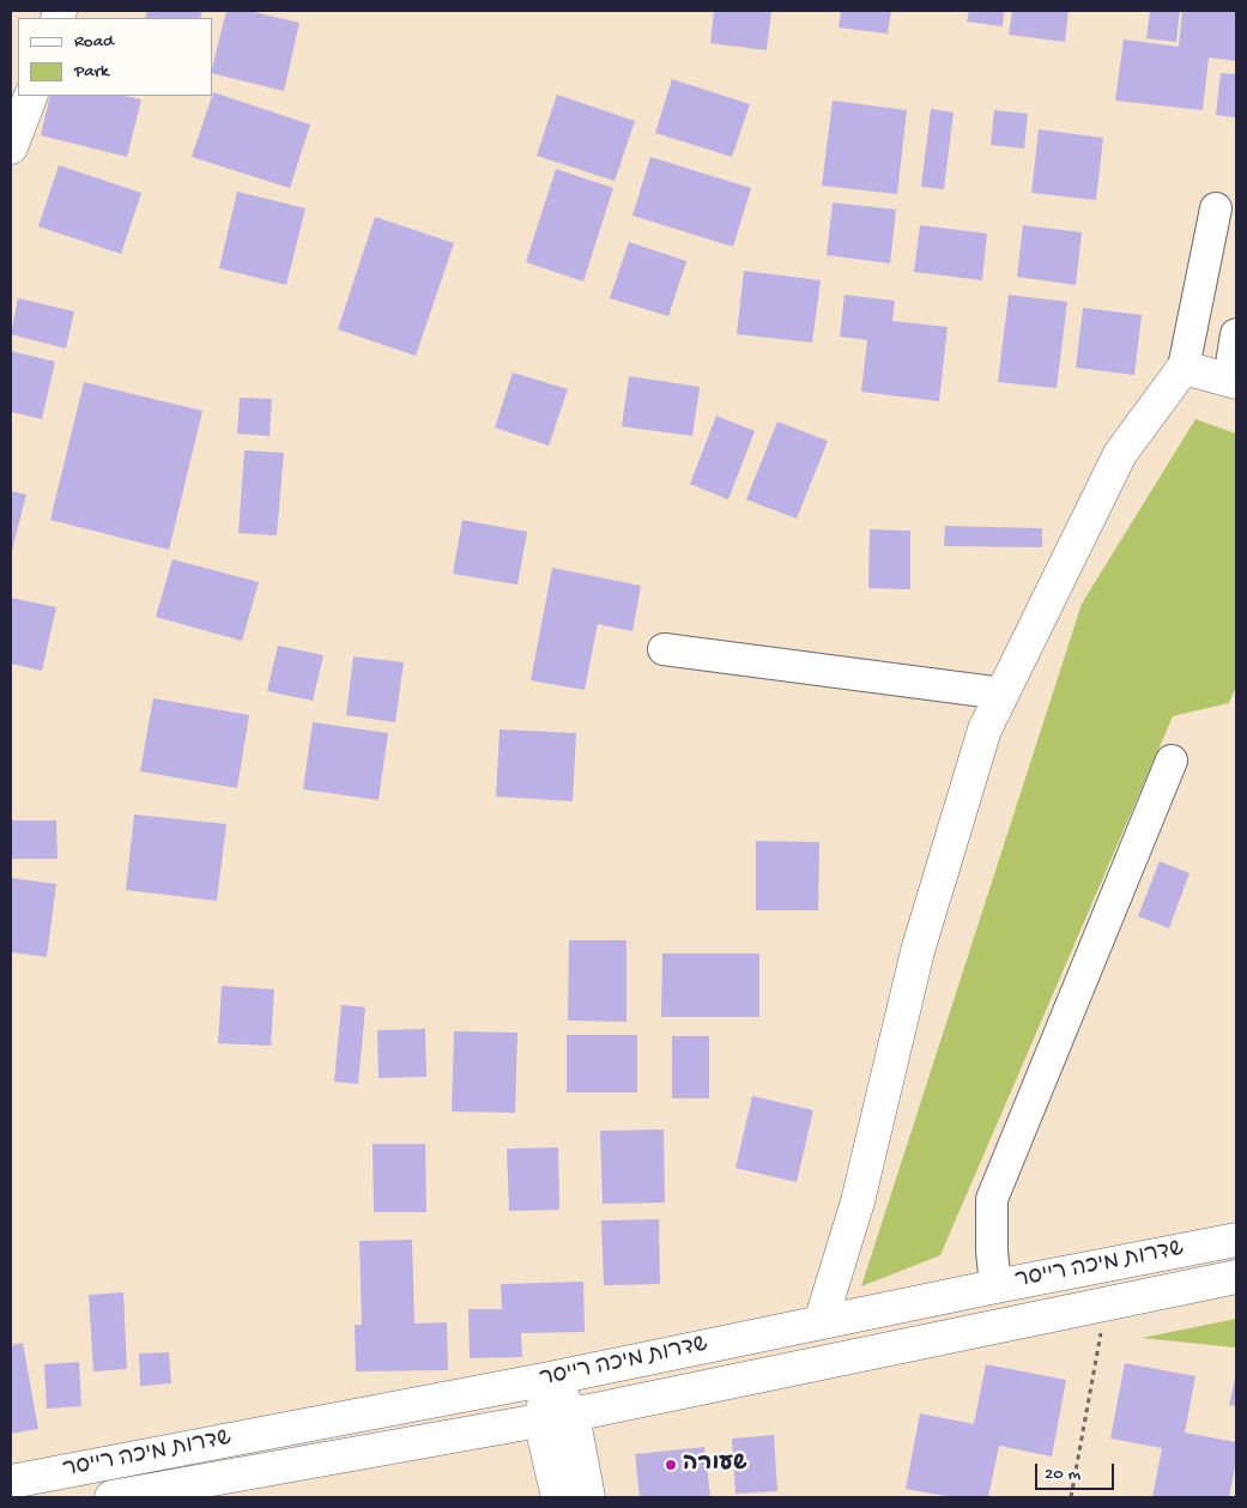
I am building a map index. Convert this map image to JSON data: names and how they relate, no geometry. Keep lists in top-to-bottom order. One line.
{"streets":{"street":["שדרות מיכה רייסר"]},"places":["שעורה"],"legend":["Road","Park"],"scale_bar":"20 m"}
